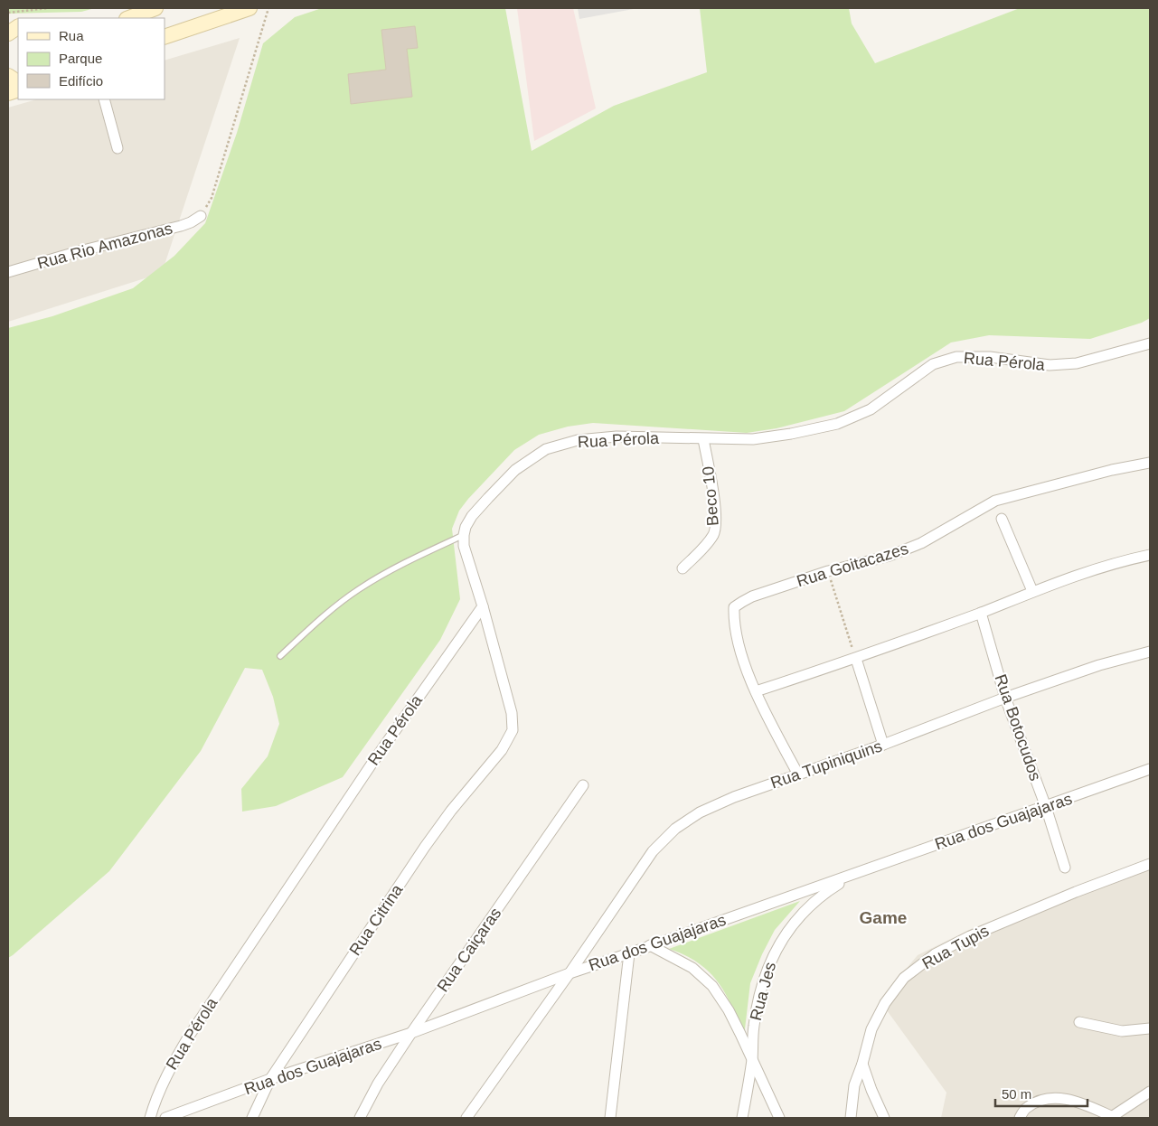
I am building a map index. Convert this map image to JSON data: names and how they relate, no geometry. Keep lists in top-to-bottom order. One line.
{"streets":{"street":["Rua Rio Amazonas","Rua Pérola","Beco 10","Rua Goitacazes","Rua Botocudos","Rua Tupiniquins","Rua dos Guajajaras","Rua Citrina","Rua Tupis","Rua Caiçaras","Rua Jes"]},"crossings":[["Rua Pérola","Beco 10"],["Rua Pérola","Rua Citrina"],["Rua Botocudos","Rua Tupiniquins"],["Rua Botocudos","Rua dos Guajajaras"],["Rua Tupiniquins","Rua dos Guajajaras"],["Rua dos Guajajaras","Rua Citrina"],["Rua dos Guajajaras","Rua Caiçaras"],["Rua dos Guajajaras","Rua Jes"]],"districts":["Game"],"legend":["Rua","Parque","Edifício"],"scale_bar":"50 m"}
